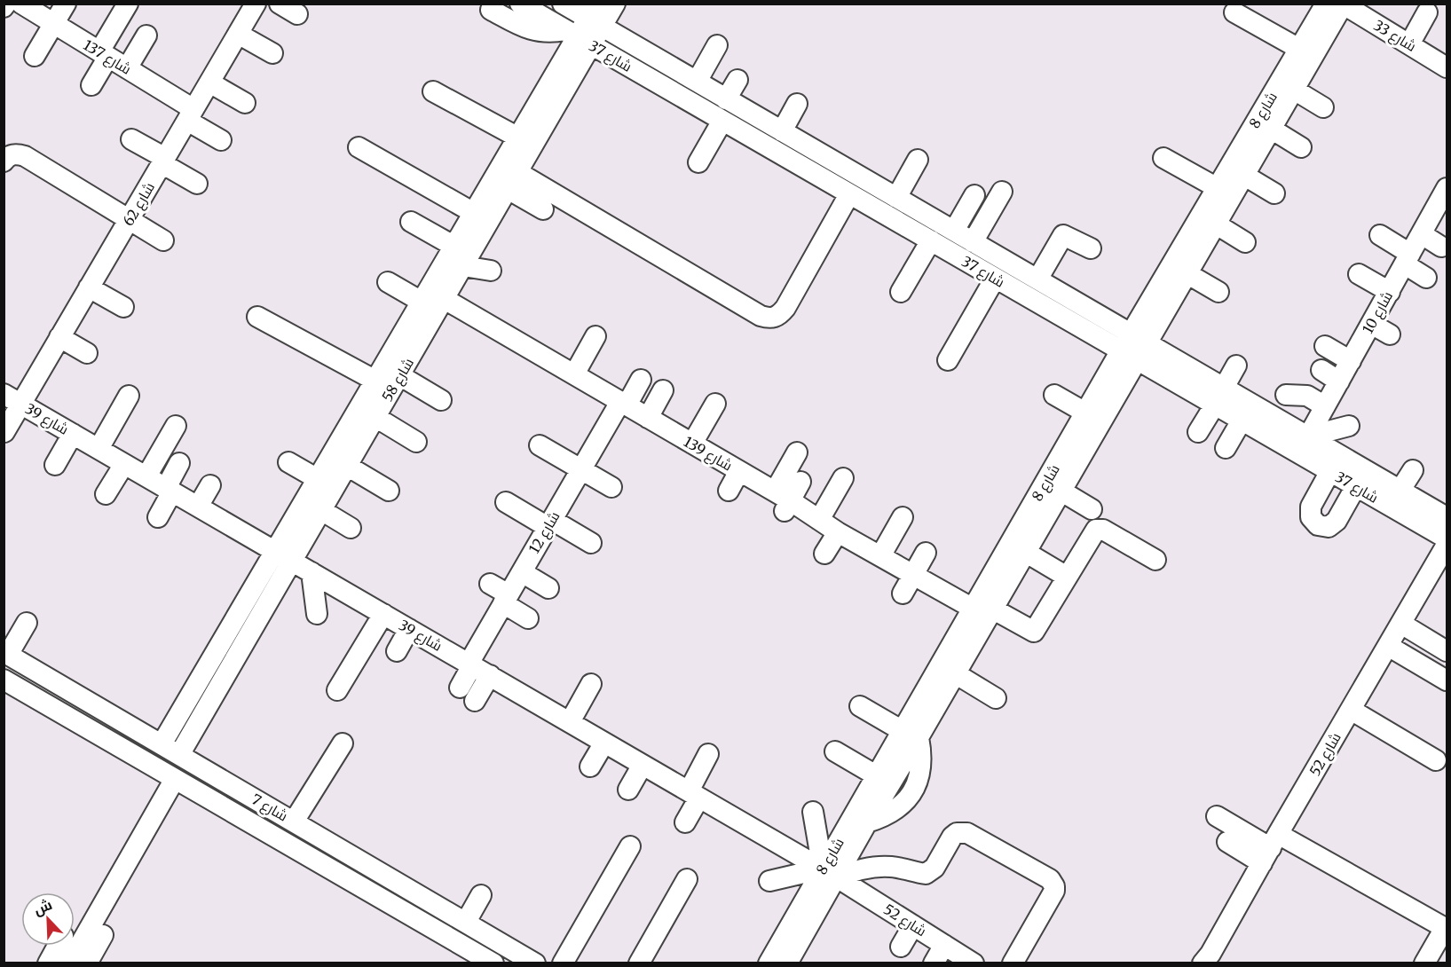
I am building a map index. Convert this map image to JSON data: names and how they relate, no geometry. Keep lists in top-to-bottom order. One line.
{"streets":{"street":["شارع 33","شارع 37","شارع 137","شارع 8","شارع 62","شارع 10","شارع 58","شارع 39","شارع 139","شارع 12","شارع 52","شارع 7"]},"crossings":[["شارع 33","شارع 8"],["شارع 37","شارع 8"],["شارع 37","شارع 10"],["شارع 37","شارع 58"],["شارع 137","شارع 62"],["شارع 8","شارع 39"],["شارع 8","شارع 139"],["شارع 8","شارع 52"],["شارع 62","شارع 39"],["شارع 58","شارع 39"],["شارع 58","شارع 139"],["شارع 58","شارع 7"],["شارع 39","شارع 12"],["شارع 39","شارع 52"],["شارع 139","شارع 12"]],"north":"top left"}
